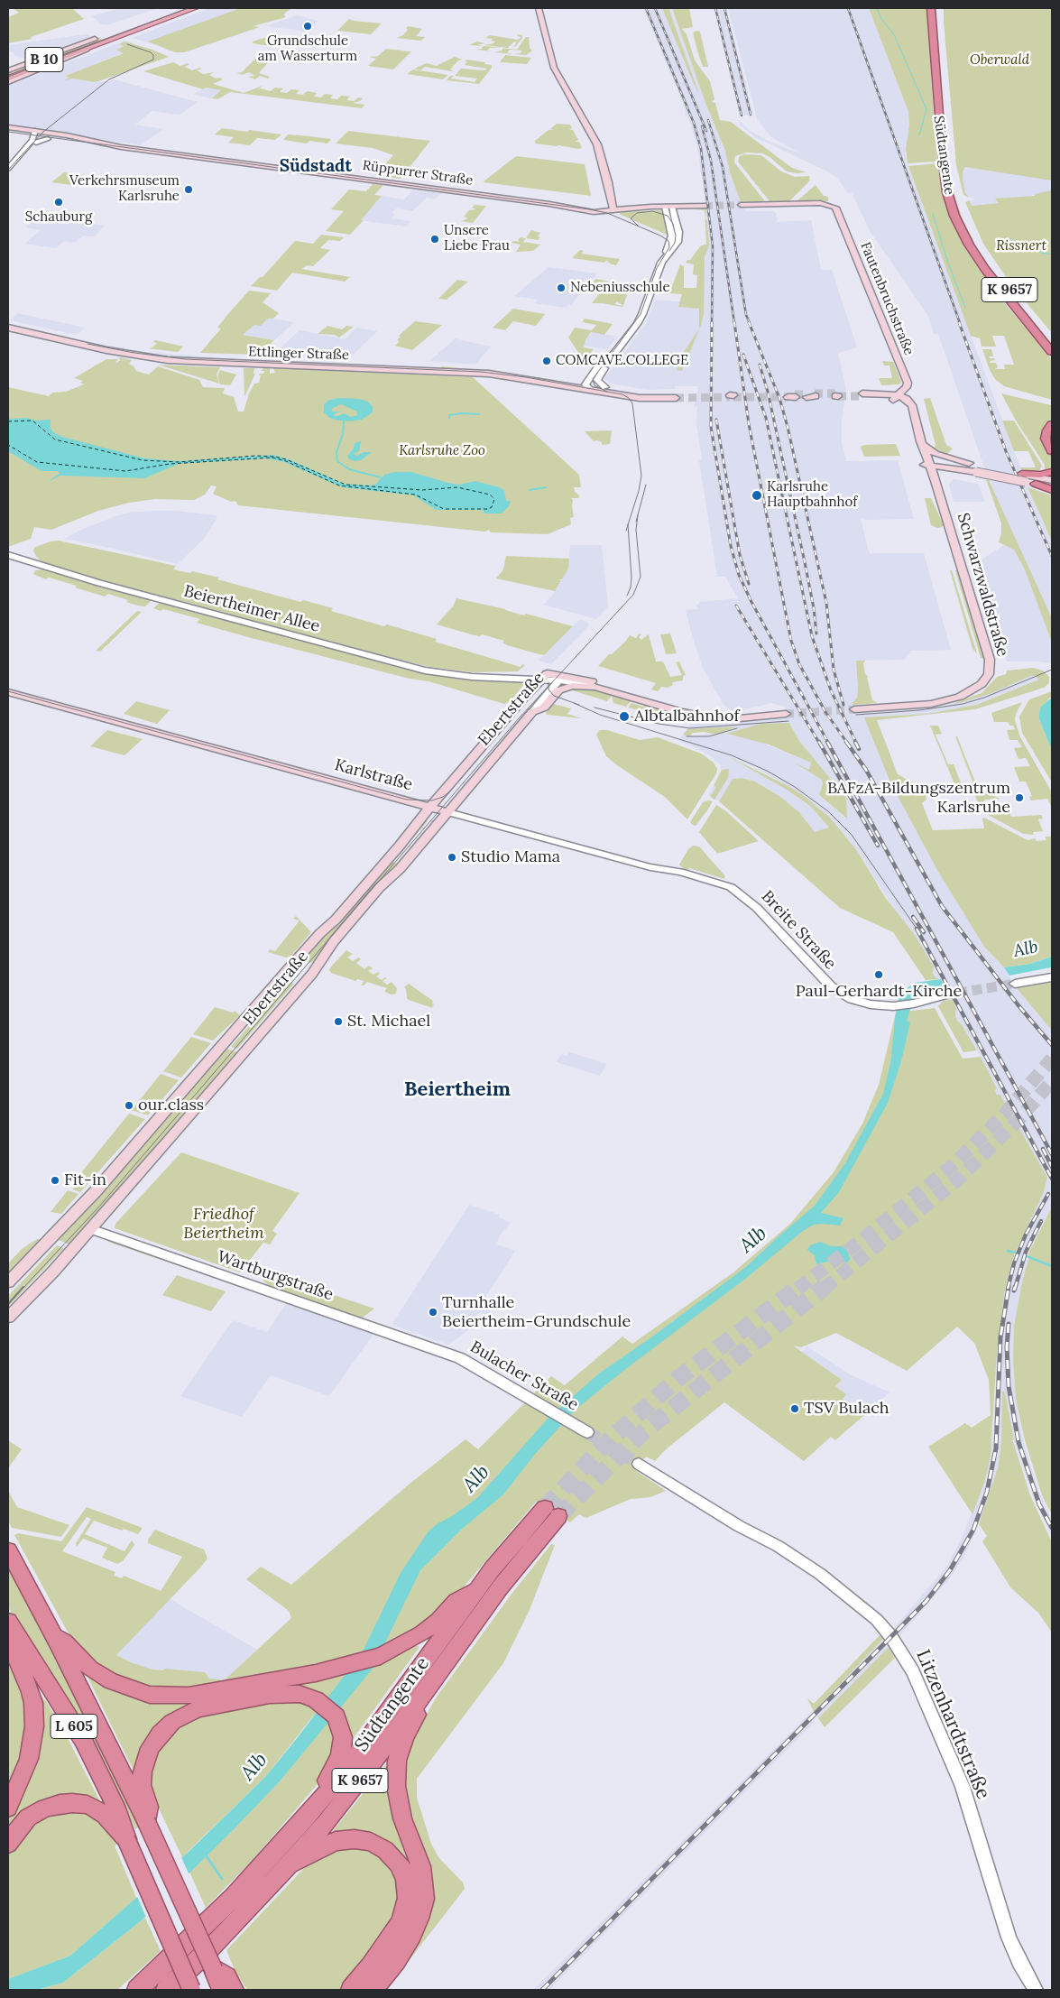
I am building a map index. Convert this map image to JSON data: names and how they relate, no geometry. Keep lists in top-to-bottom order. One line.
{"streets":{"highway":["Südtangente","K 9657","L 605"],"main road":["B 10","Rüppurrer Straße","Fautenbruchstraße","Ettlinger Straße","Schwarzwaldstraße","Ebertstraße","Karlstraße"],"street":["Beiertheimer Allee","Breite Straße","Wartburgstraße","Bulacher Straße","Litzenhardtstraße"]},"crossings":[["Beiertheimer Allee","Ebertstraße"],["Ebertstraße","Karlstraße"],["Ebertstraße","Wartburgstraße"],["Karlstraße","Breite Straße"],["Wartburgstraße","Bulacher Straße"]],"districts":["Südstadt","Beiertheim"],"water":["Alb"],"parks":["Oberwald","Rissnert","Karlsruhe Zoo","Friedhof Beiertheim"],"places":["Grundschule am Wasserturm","Verkehrsmuseum Karlsruhe","Schauburg","Unsere Liebe Frau","Nebeniusschule","COMCAVE.COLLEGE","Karlsruhe Hauptbahnhof","Albtalbahnhof","BAFzA-Bildungszentrum Karlsruhe","Studio Mama","Paul-Gerhardt-Kirche","St. Michael","our.class","Fit-in","Turnhalle Beiertheim-Grundschule","TSV Bulach"]}
